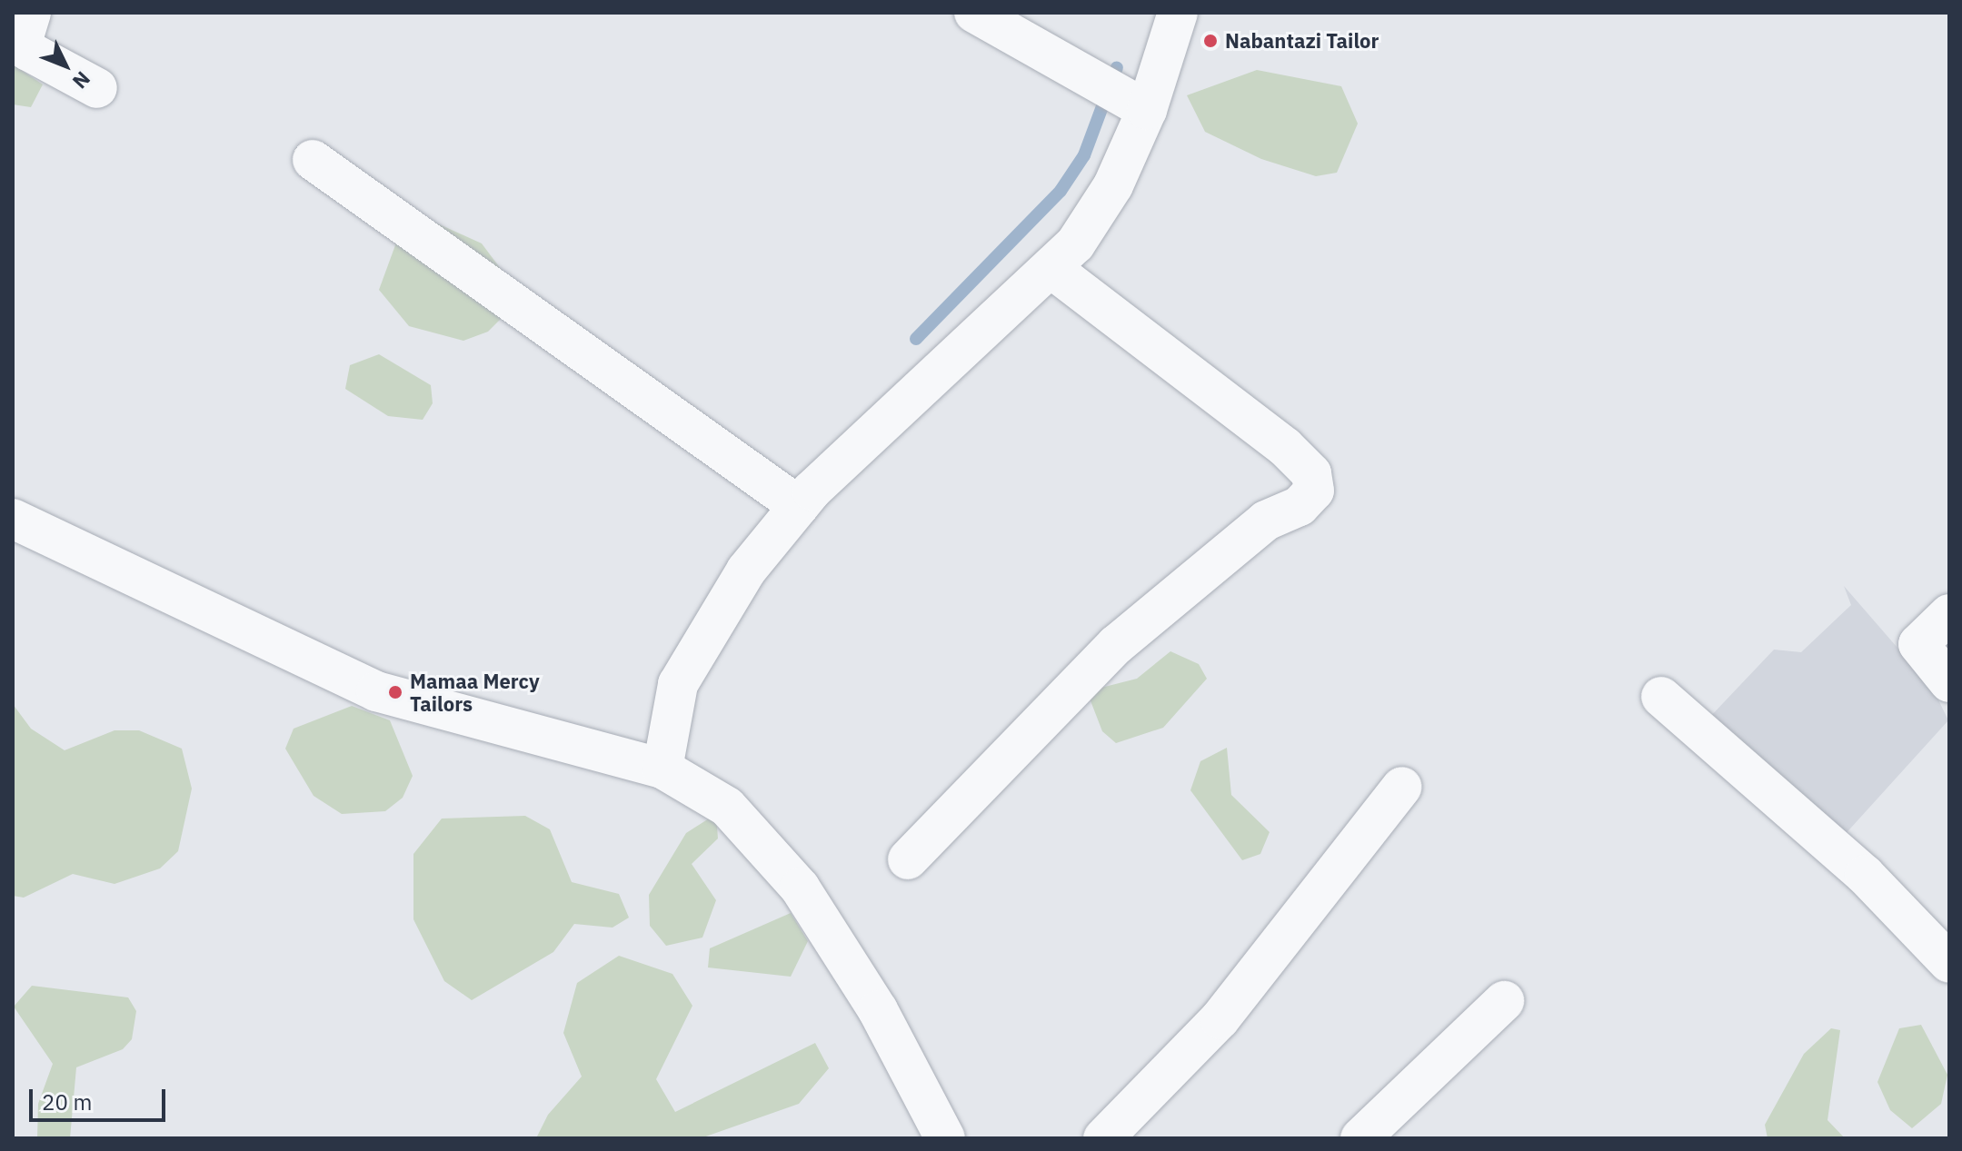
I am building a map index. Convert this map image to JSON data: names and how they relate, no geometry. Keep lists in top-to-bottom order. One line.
{"places":["Nabantazi Tailor","Mamaa Mercy Tailors"],"scale_bar":"20 m","north":"bottom right"}
